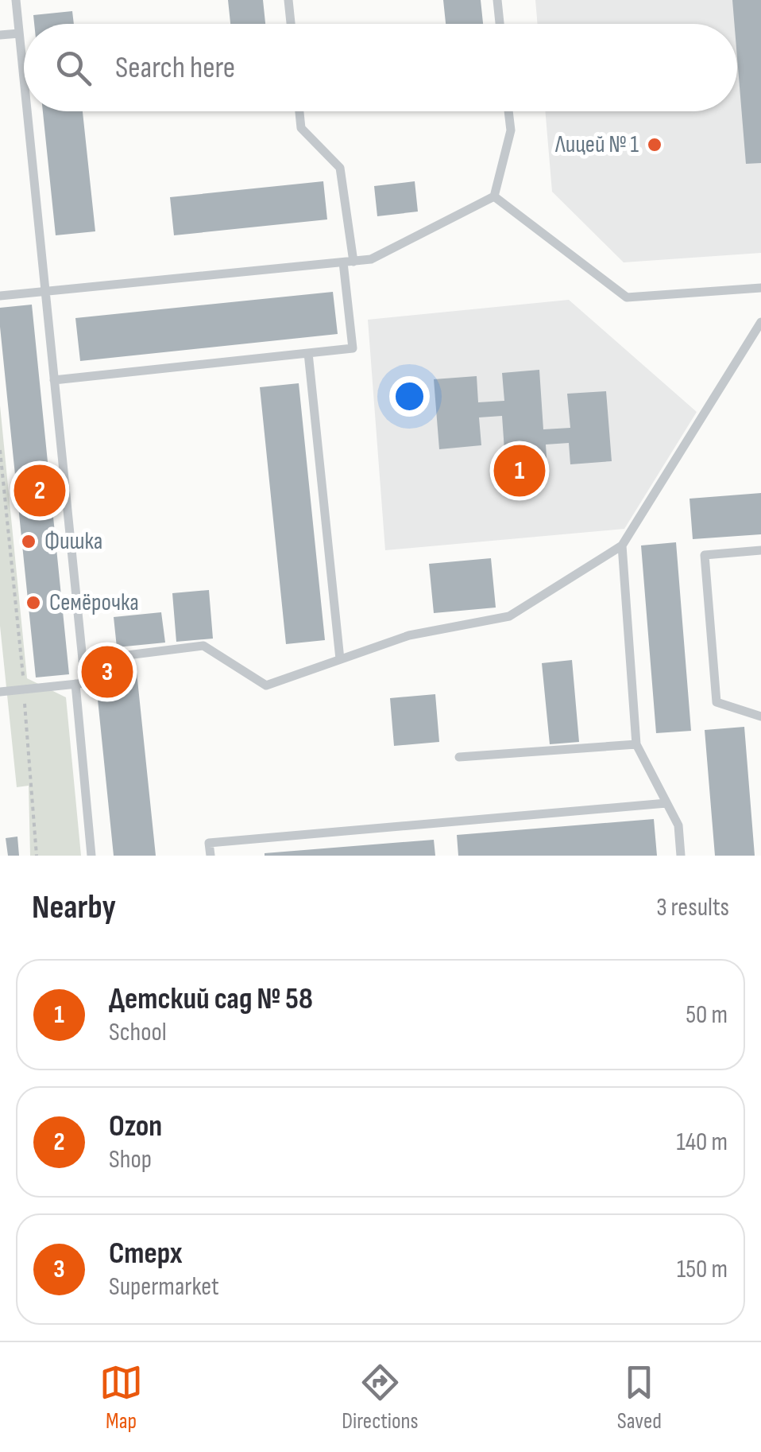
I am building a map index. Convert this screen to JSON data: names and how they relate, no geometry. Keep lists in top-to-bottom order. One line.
{"places":["Лицей № 1","Фишка","Семёрочка"],"page":{"search":"Search here","pins":["1","2","3"],"heading":["Nearby","3 results"],"list":[{"mark":"1","name":"Детский сад № 58","note":"School","value":"50 m"},{"mark":"2","name":"Ozon","note":"Shop","value":"140 m"},{"mark":"3","name":"Стерх","note":"Supermarket","value":"150 m"}],"nav":["Map","Directions","Saved"]}}
